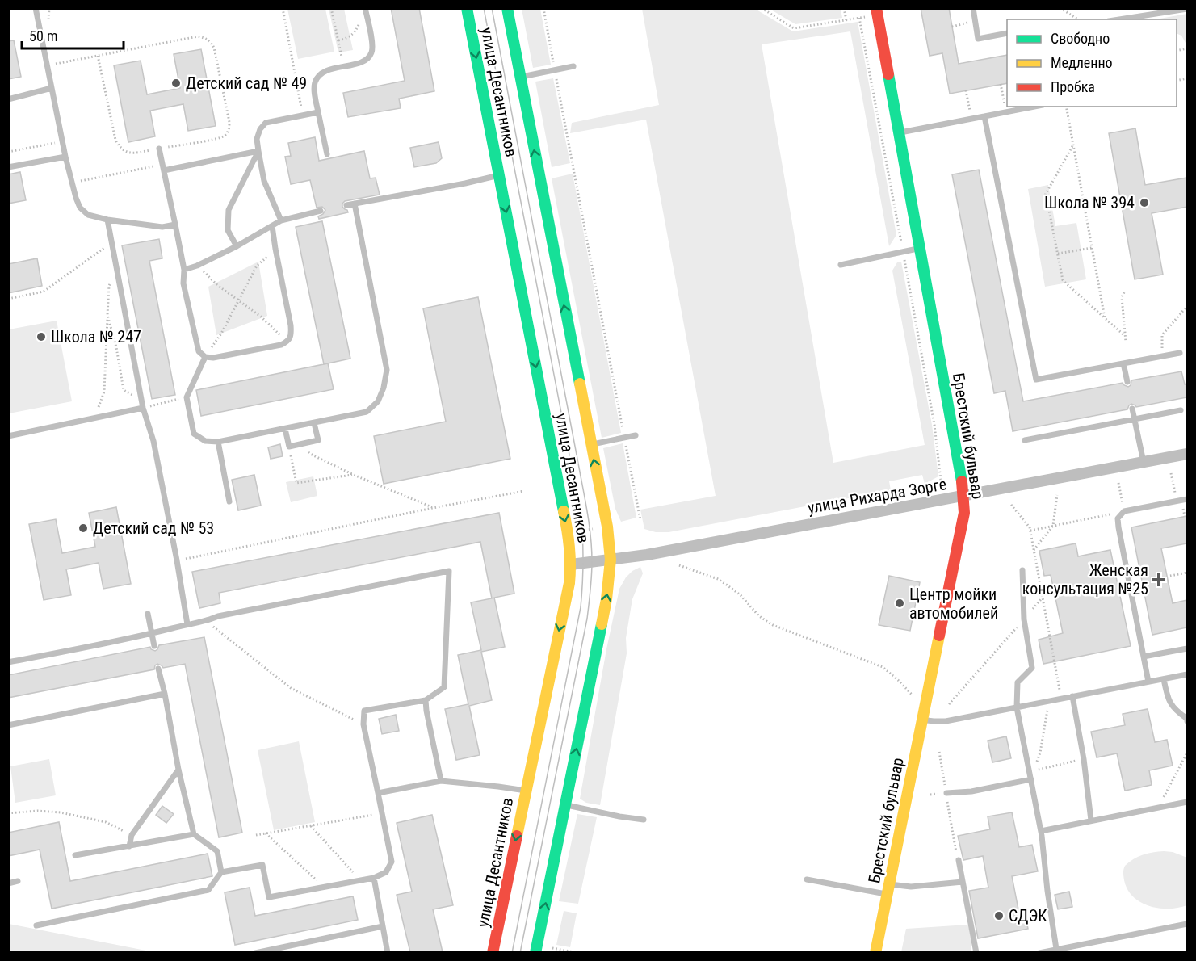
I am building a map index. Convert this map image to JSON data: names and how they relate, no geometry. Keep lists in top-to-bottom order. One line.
{"streets":{"street":["улица Десантников","Брестский бульвар","улица Рихарда Зорге"]},"crossings":[["улица Десантников","улица Рихарда Зорге"],["Брестский бульвар","улица Рихарда Зорге"]],"places":{"other":["Детский сад № 49","Школа № 394","Школа № 247","Детский сад № 53","Центр мойки автомобилей","СДЭК"],"health":["Женская консультация №25"]},"legend":["Свободно","Медленно","Пробка"],"scale_bar":"50 m"}
